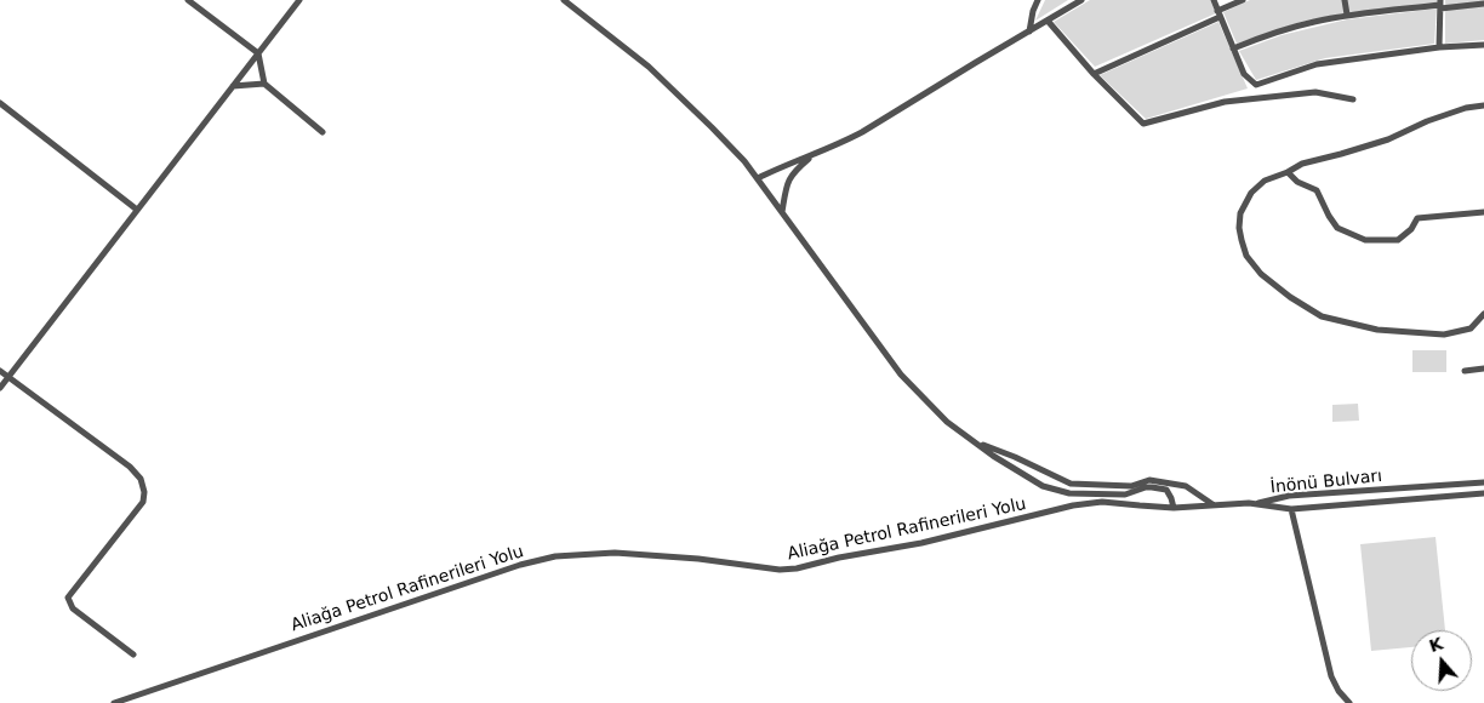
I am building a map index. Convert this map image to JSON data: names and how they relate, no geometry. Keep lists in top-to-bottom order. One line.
{"streets":{"street":["İnönü Bulvarı","Aliağa Petrol Rafinerileri Yolu"]},"crossings":[["İnönü Bulvarı","Aliağa Petrol Rafinerileri Yolu"]],"north":"top"}
